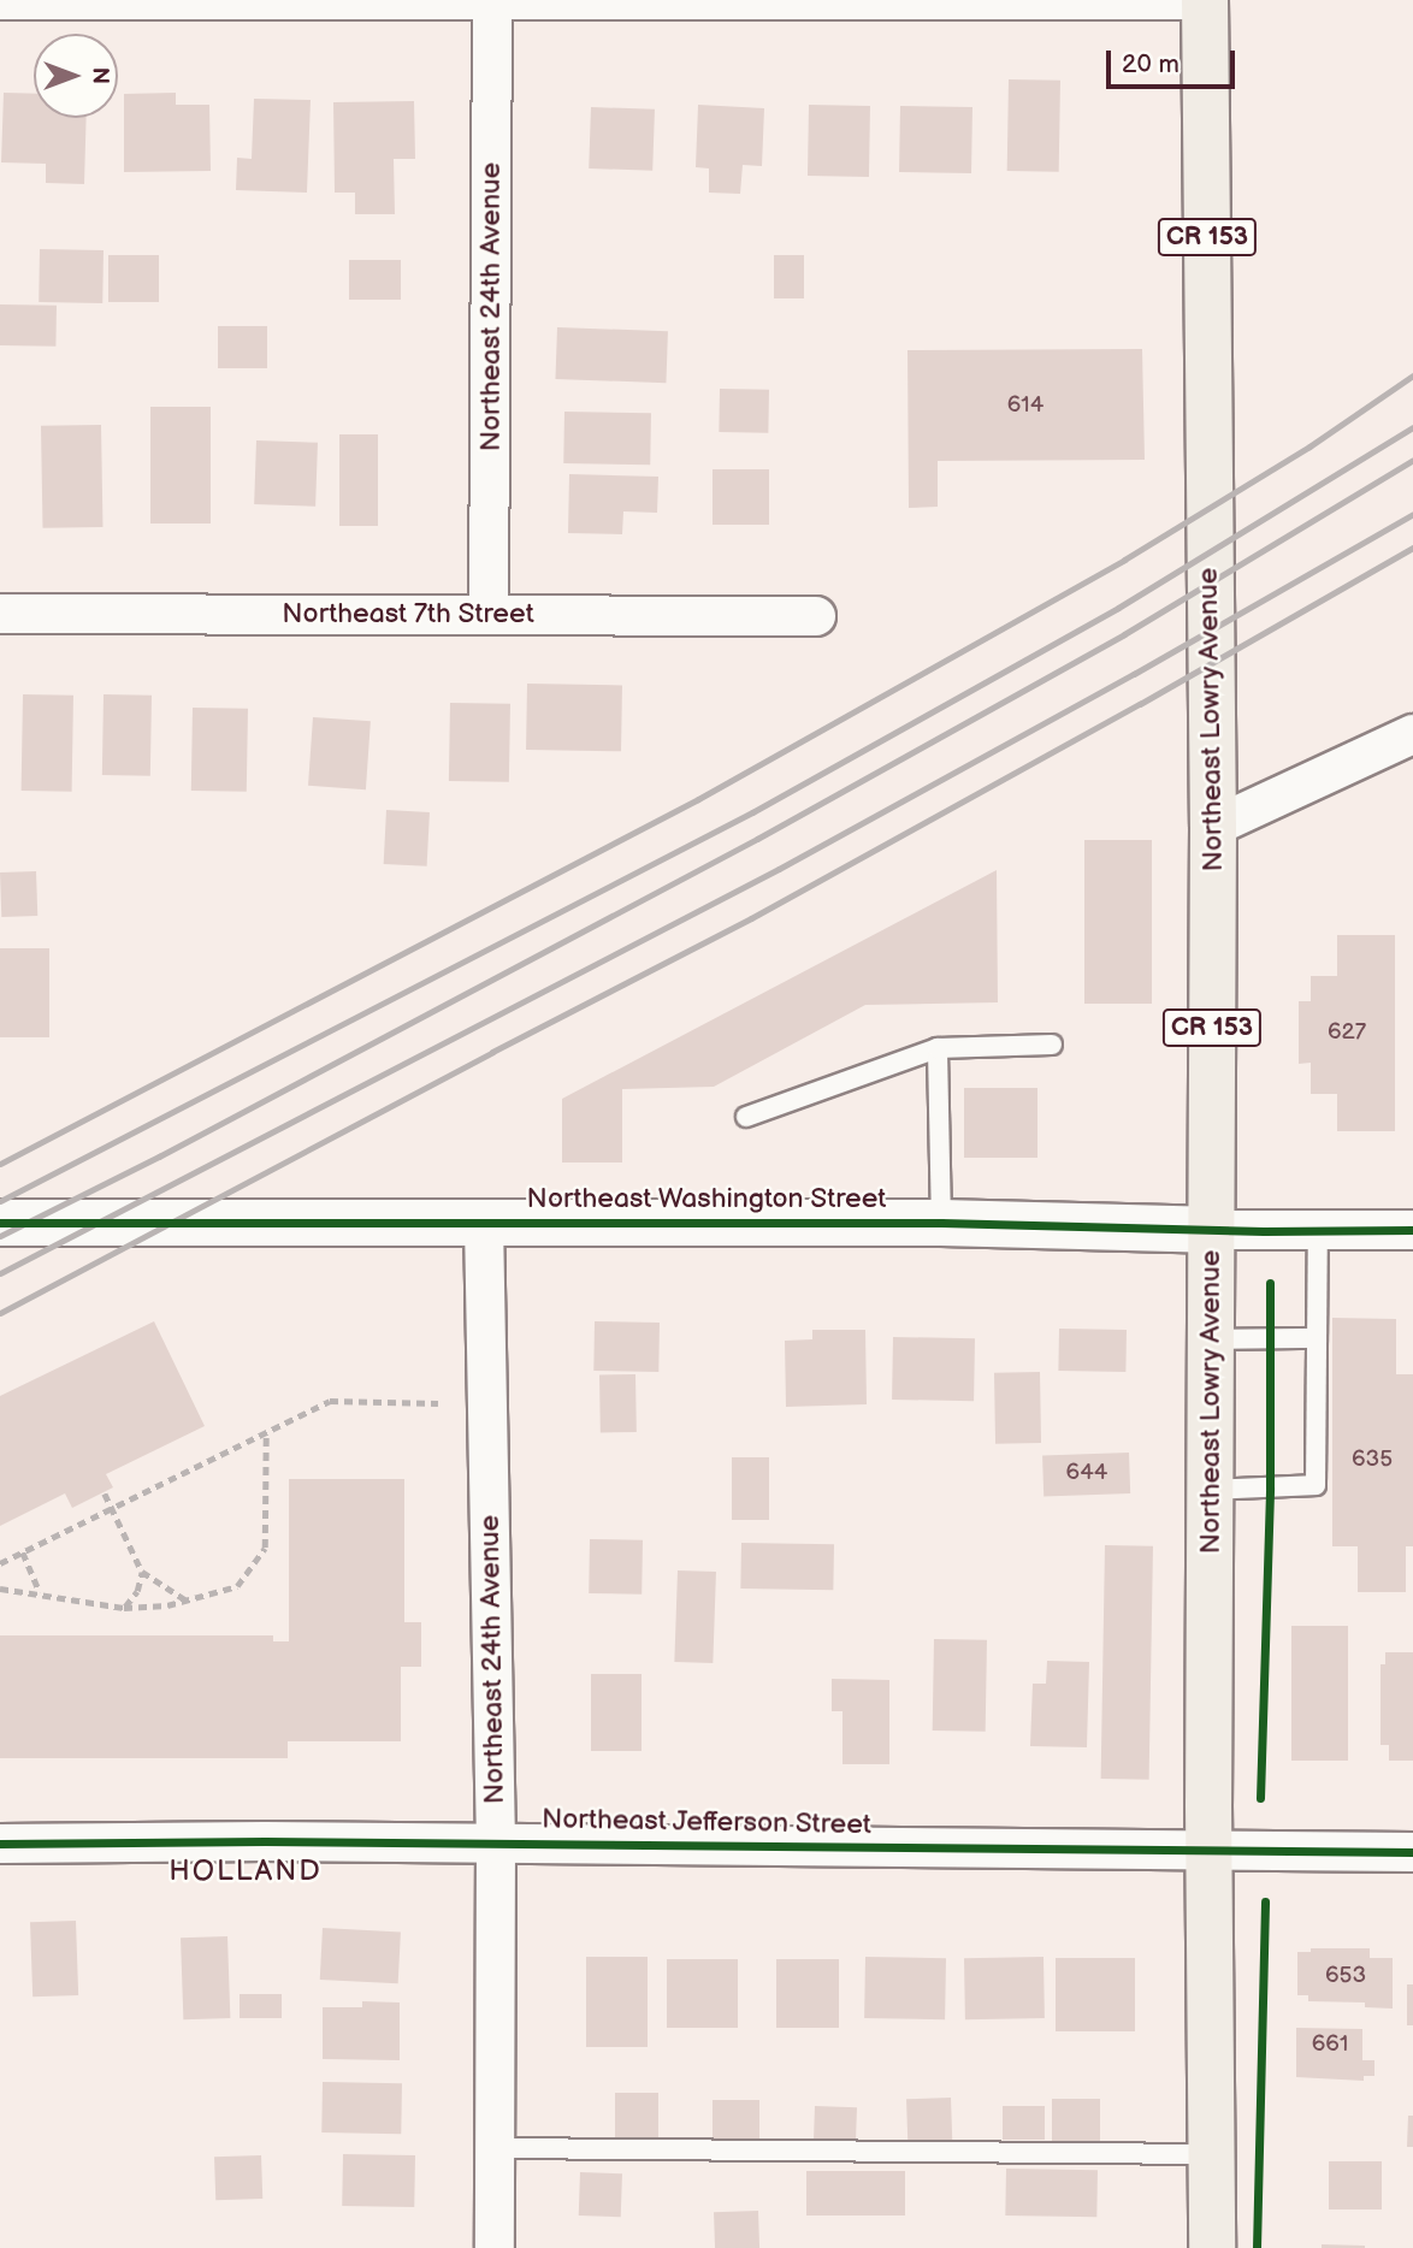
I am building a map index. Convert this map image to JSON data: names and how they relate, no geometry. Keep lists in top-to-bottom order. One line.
{"streets":{"main road":["CR 153","Northeast Lowry Avenue"],"street":["Northeast 24th Avenue","Northeast 7th Street","Northeast Washington Street","Northeast Jefferson Street"]},"crossings":[["Northeast 24th Avenue","Northeast 7th Street"],["Northeast 24th Avenue","Northeast Washington Street"],["Northeast 24th Avenue","Northeast Jefferson Street"],["Northeast Lowry Avenue","Northeast Washington Street"],["Northeast Lowry Avenue","Northeast Jefferson Street"]],"districts":["HOLLAND"],"house_numbers":["614","627","635","644","653","661"],"scale_bar":"20 m","north":"right"}
